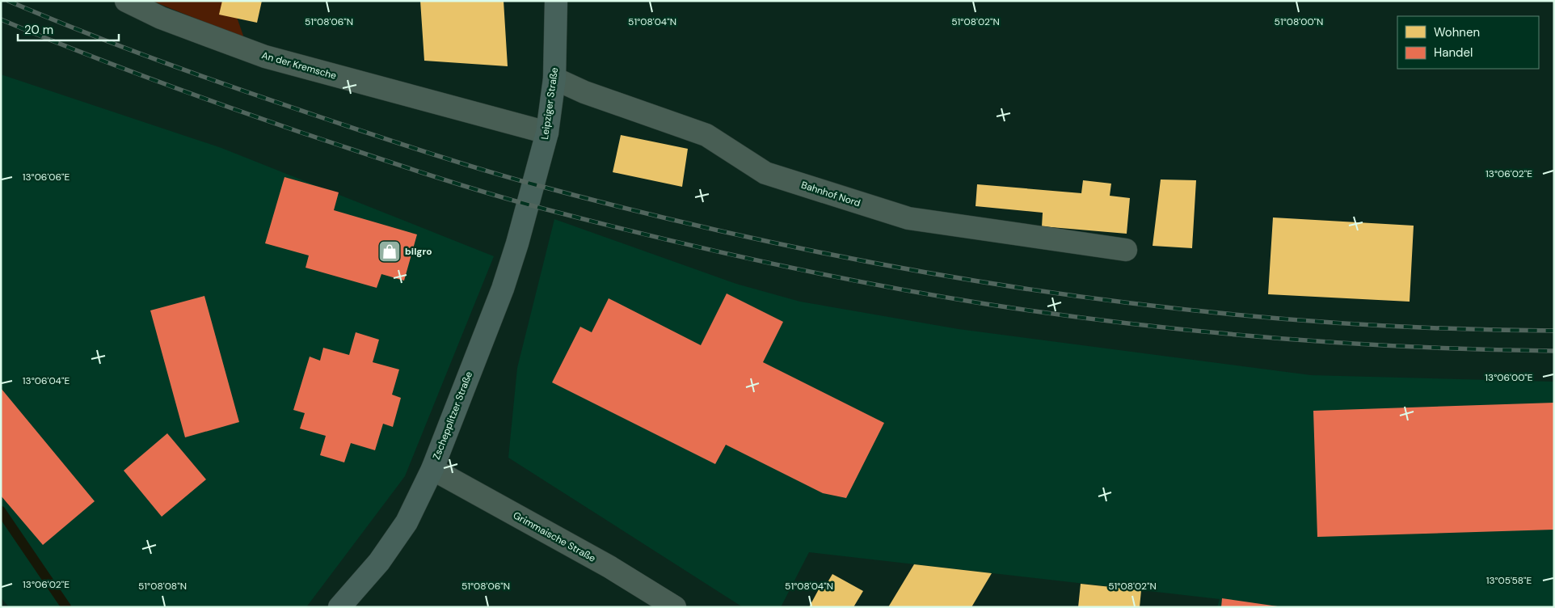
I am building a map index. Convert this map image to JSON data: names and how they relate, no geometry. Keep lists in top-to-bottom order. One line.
{"streets":{"main road":["Leipziger Straße","Zschepplitzer Straße"],"street":["An der Kremsche","Bahnhof Nord","Grimmaische Straße"]},"crossings":[["An der Kremsche","Leipziger Straße"],["Leipziger Straße","Bahnhof Nord"],["Leipziger Straße","Zschepplitzer Straße"],["Zschepplitzer Straße","Grimmaische Straße"]],"places":{"shop":["bilgro"]},"legend":["Wohnen","Handel"],"scale_bar":"20 m","coordinates":["51°08'02\"N","51°08'06\"N","51°08'04\"N","51°08'00\"N","13°06'02\"E","13°06'06\"E","13°06'00\"E","13°06'04\"E","13°05'58\"E","51°08'08\"N"]}
